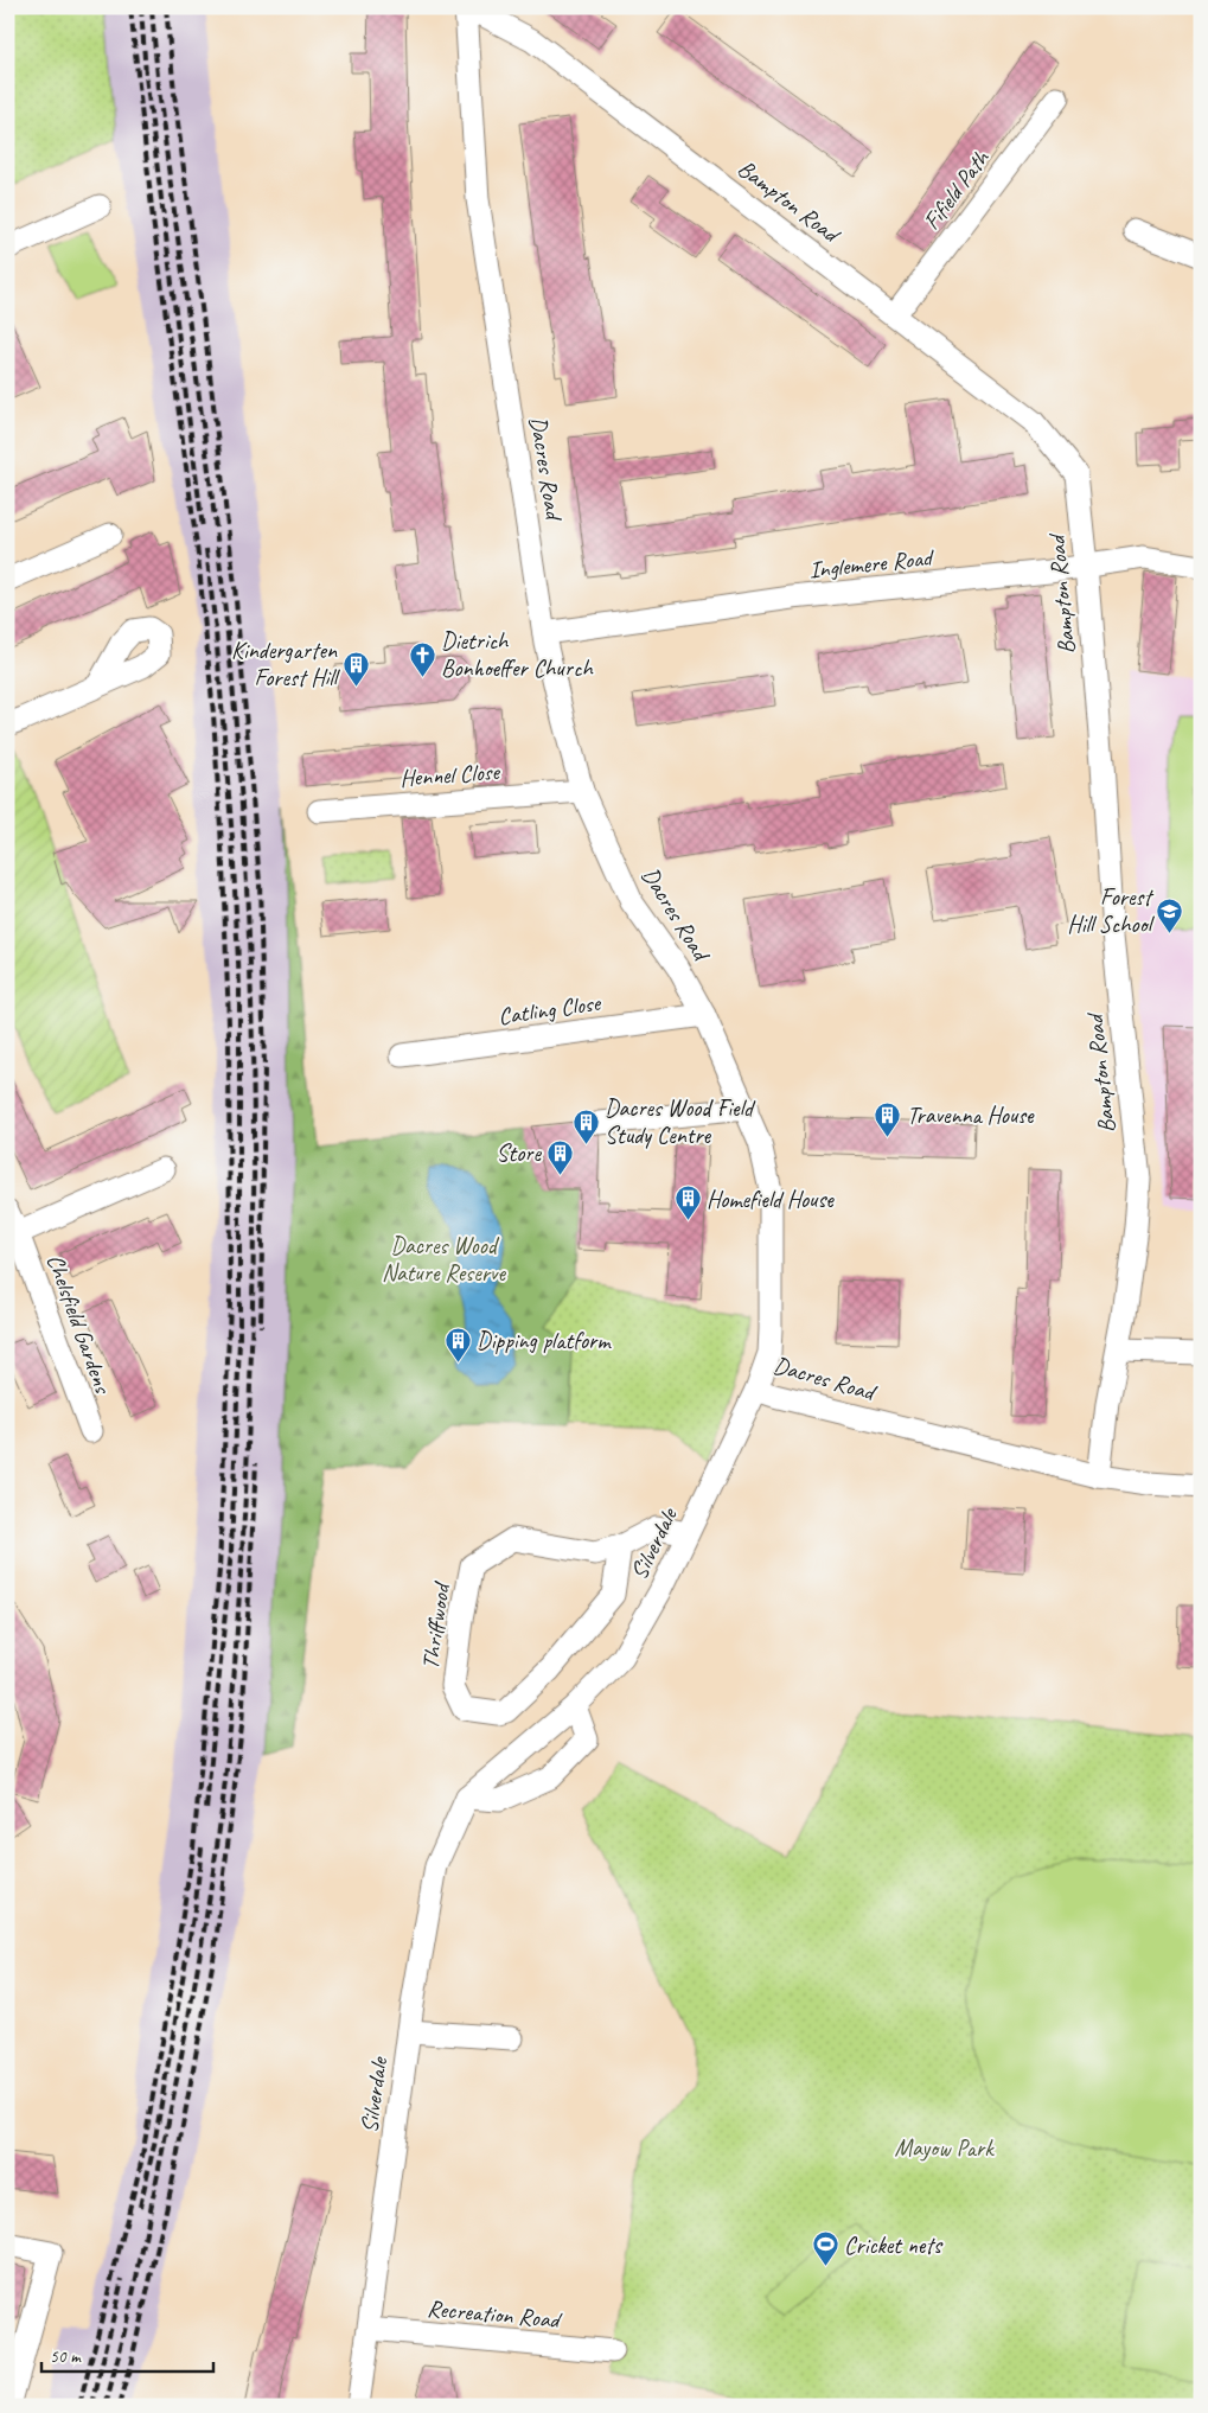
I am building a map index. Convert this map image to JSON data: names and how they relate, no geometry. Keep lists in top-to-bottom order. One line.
{"streets":{"street":["Fifield Path","Bampton Road","Dacres Road","Inglemere Road","Hennel Close","Catling Close","Chelsfield Gardens","Silverdale","Thriffwood","Recreation Road"]},"crossings":[["Fifield Path","Bampton Road"],["Bampton Road","Dacres Road"],["Bampton Road","Inglemere Road"],["Dacres Road","Inglemere Road"],["Dacres Road","Hennel Close"],["Dacres Road","Catling Close"],["Dacres Road","Silverdale"],["Silverdale","Thriffwood"],["Silverdale","Recreation Road"]],"parks":["Dacres Wood Nature Reserve","Mayow Park"],"places":{"church":["Dietrich Bonhoeffer Church"],"building":["Kindergarten Forest Hill","Travenna House","Dacres Wood Field Study Centre","Store","Homefield House","Dipping platform"],"school or university":["Forest Hill School"],"sports":["Cricket nets"]},"scale_bar":"50 m"}
